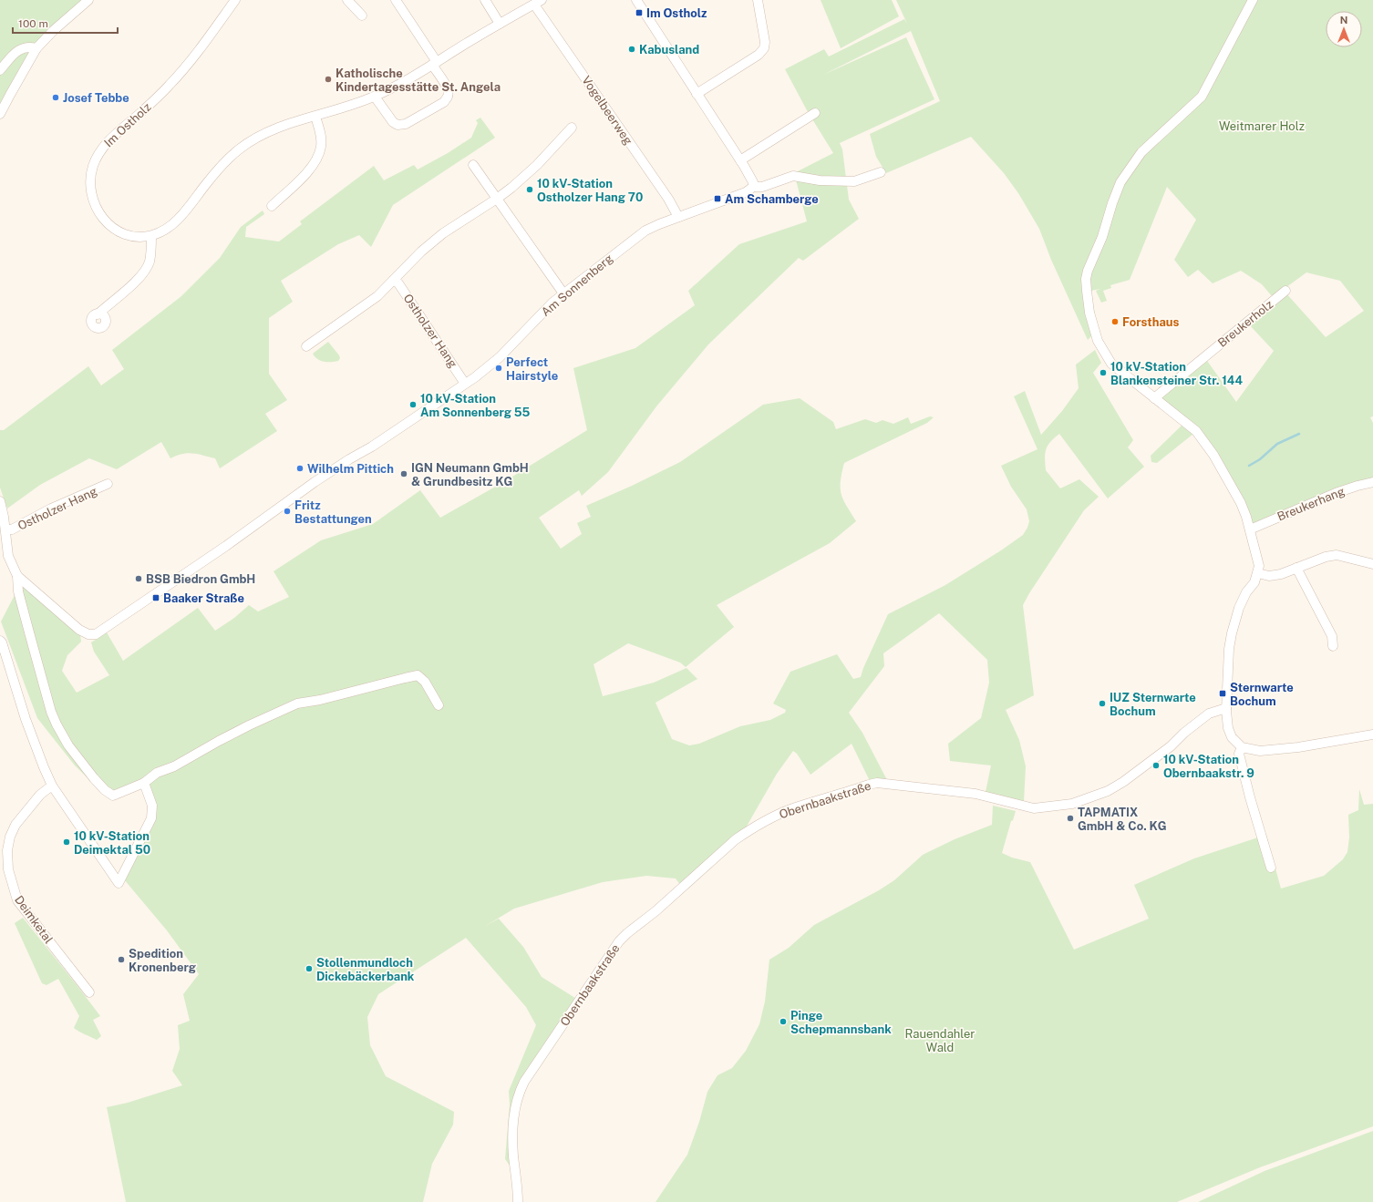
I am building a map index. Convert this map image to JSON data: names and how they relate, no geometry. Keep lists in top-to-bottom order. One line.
{"streets":{"street":["Vogelbeerweg","Im Ostholz","Am Sonnenberg","Breukerholz","Ostholzer Hang","Breukerhang","Obernbaakstraße","Deimketal"]},"crossings":[["Vogelbeerweg","Im Ostholz"],["Vogelbeerweg","Am Sonnenberg"],["Am Sonnenberg","Ostholzer Hang"]],"parks":["Weitmarer Holz","Rauendahler Wald"],"places":{"transit":["Im Ostholz","Am Schamberge","Baaker Straße","Sternwarte Bochum"],"other":["Kabusland","Katholische Kindertagesstätte St. Angela","Josef Tebbe","10 kV-Station Ostholzer Hang 70","Forsthaus","Perfect Hairstyle","10 kV-Station Blankensteiner Str. 144","10 kV-Station Am Sonnenberg 55","Wilhelm Pittich","IGN Neumann GmbH & Grundbesitz KG","Fritz Bestattungen","BSB Biedron GmbH","IUZ Sternwarte Bochum","10 kV-Station Obernbaakstr. 9","TAPMATIX GmbH & Co. KG","10 kV-Station Deimektal 50","Spedition Kronenberg","Stollenmundloch Dickebäckerbank","Pinge Schepmannsbank"]},"scale_bar":"100 m","north":"top"}
